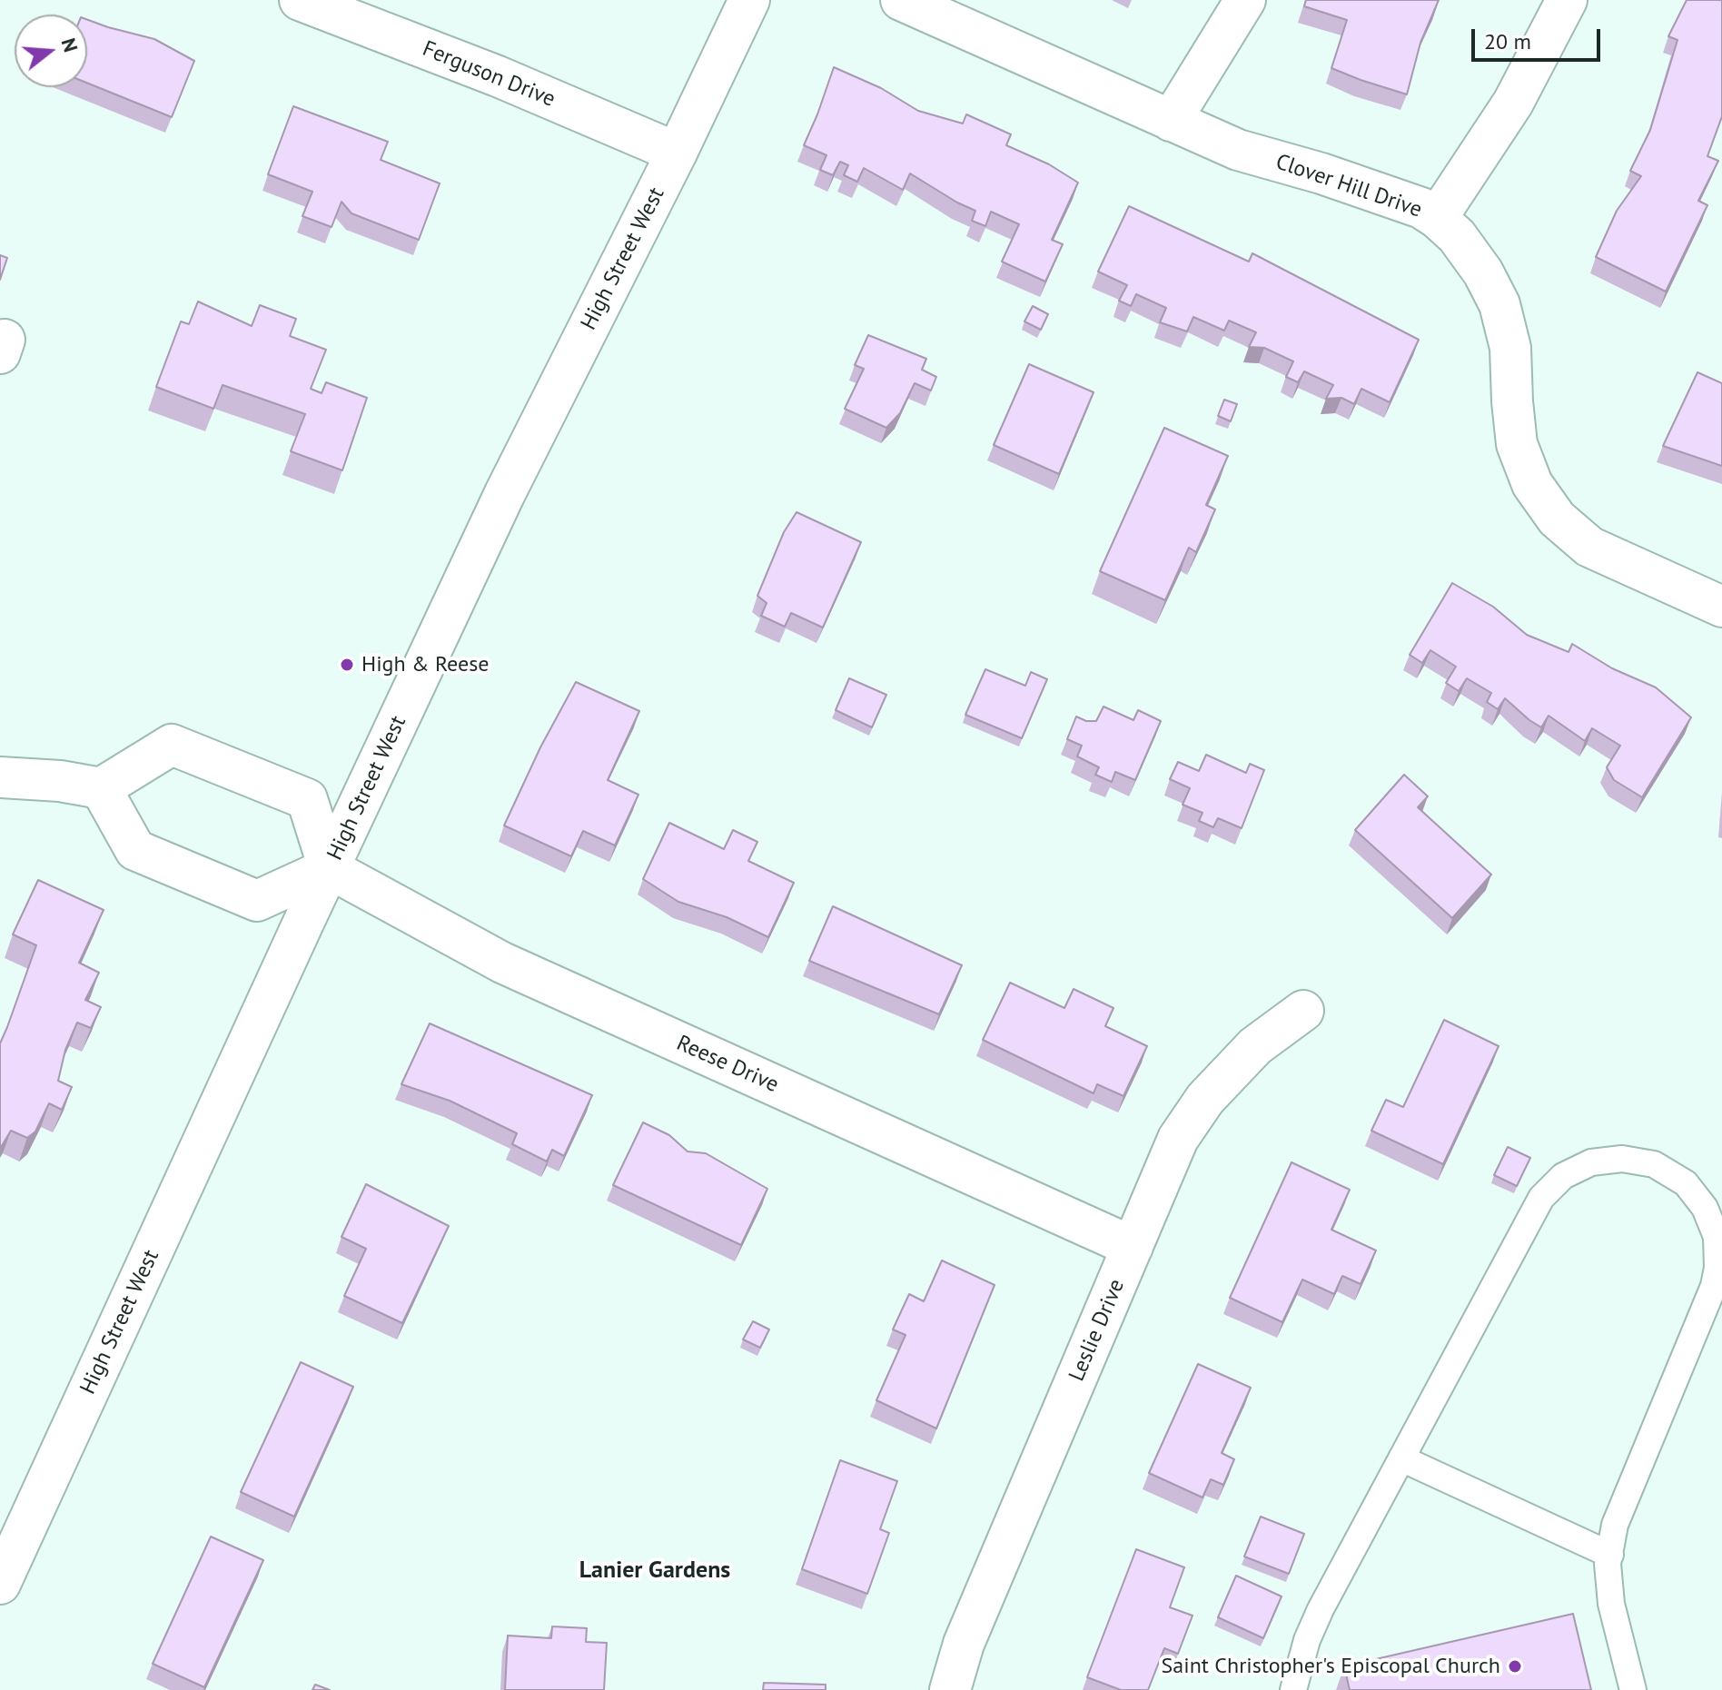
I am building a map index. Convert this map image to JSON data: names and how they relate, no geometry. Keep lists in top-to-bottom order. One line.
{"streets":{"street":["Ferguson Drive","Clover Hill Drive","High Street West","Reese Drive","Leslie Drive"]},"crossings":[["Ferguson Drive","High Street West"],["High Street West","Reese Drive"],["Reese Drive","Leslie Drive"]],"districts":["Lanier Gardens"],"places":["High & Reese","Saint Christopher's Episcopal Church"],"scale_bar":"20 m","north":"right"}
